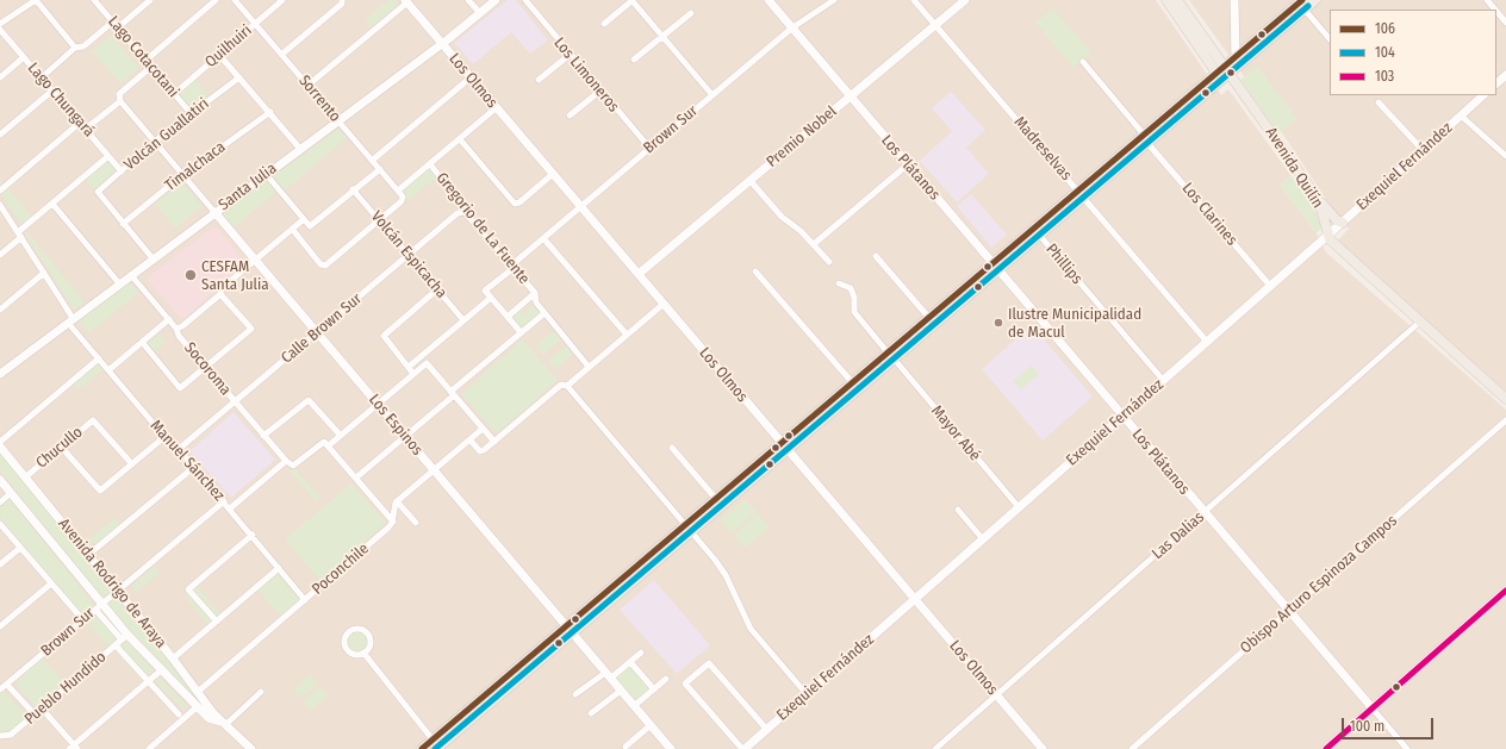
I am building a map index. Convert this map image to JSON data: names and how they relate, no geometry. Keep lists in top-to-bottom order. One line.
{"streets":{"main road":["Avenida Quilín"],"street":["Quilhuiri","Lago Cotacotani","Los Limoneros","Los Olmos","Sorrento","Lago Chungará","Brown Sur","Volcán Guallatiri","Premio Nobel","Madreselvas","Timalchaca","Exequiel Fernández","Los Plátanos","Santa Julia","Los Clarines","Gregorio de La Fuente","Volcán Espicacha","Phillips","Calle Brown Sur","Socoroma","Los Espinos","Mayor Abé","Chucullo","Manuel Sánchez","Las Dalias","Poconchile","Avenida Rodrigo de Araya","Obispo Arturo Espinoza Campos","Pueblo Hundido"]},"crossings":[["Quilhuiri","Lago Cotacotani"],["Quilhuiri","Sorrento"],["Lago Cotacotani","Volcán Guallatiri"],["Los Limoneros","Brown Sur"],["Los Olmos","Brown Sur"],["Los Olmos","Premio Nobel"],["Los Olmos","Exequiel Fernández"],["Los Olmos","Santa Julia"],["Los Olmos","Las Dalias"],["Sorrento","Santa Julia"],["Sorrento","Volcán Espicacha"],["Lago Chungará","Volcán Guallatiri"],["Brown Sur","Los Plátanos"],["Brown Sur","Gregorio de La Fuente"],["Brown Sur","Manuel Sánchez"],["Brown Sur","Avenida Rodrigo de Araya"],["Volcán Guallatiri","Timalchaca"],["Volcán Guallatiri","Los Espinos"],["Premio Nobel","Madreselvas"],["Premio Nobel","Los Plátanos"],["Madreselvas","Exequiel Fernández"],["Timalchaca","Los Espinos"],["Exequiel Fernández","Los Plátanos"],["Exequiel Fernández","Avenida Quilín"],["Exequiel Fernández","Los Clarines"],["Exequiel Fernández","Phillips"],["Exequiel Fernández","Mayor Abé"],["Los Plátanos","Las Dalias"],["Los Plátanos","Obispo Arturo Espinoza Campos"],["Santa Julia","Socoroma"],["Santa Julia","Los Espinos"],["Santa Julia","Manuel Sánchez"],["Gregorio de La Fuente","Calle Brown Sur"],["Volcán Espicacha","Calle Brown Sur"],["Calle Brown Sur","Socoroma"],["Calle Brown Sur","Los Espinos"],["Calle Brown Sur","Manuel Sánchez"],["Chucullo","Avenida Rodrigo de Araya"],["Manuel Sánchez","Poconchile"],["Poconchile","Avenida Rodrigo de Araya"],["Avenida Rodrigo de Araya","Pueblo Hundido"]],"places":["CESFAM Santa Julia","Ilustre Municipalidad de Macul"],"lines":["transit line 106","transit line 104","transit line 103"],"legend":["106","104","103"],"scale_bar":"100 m"}
